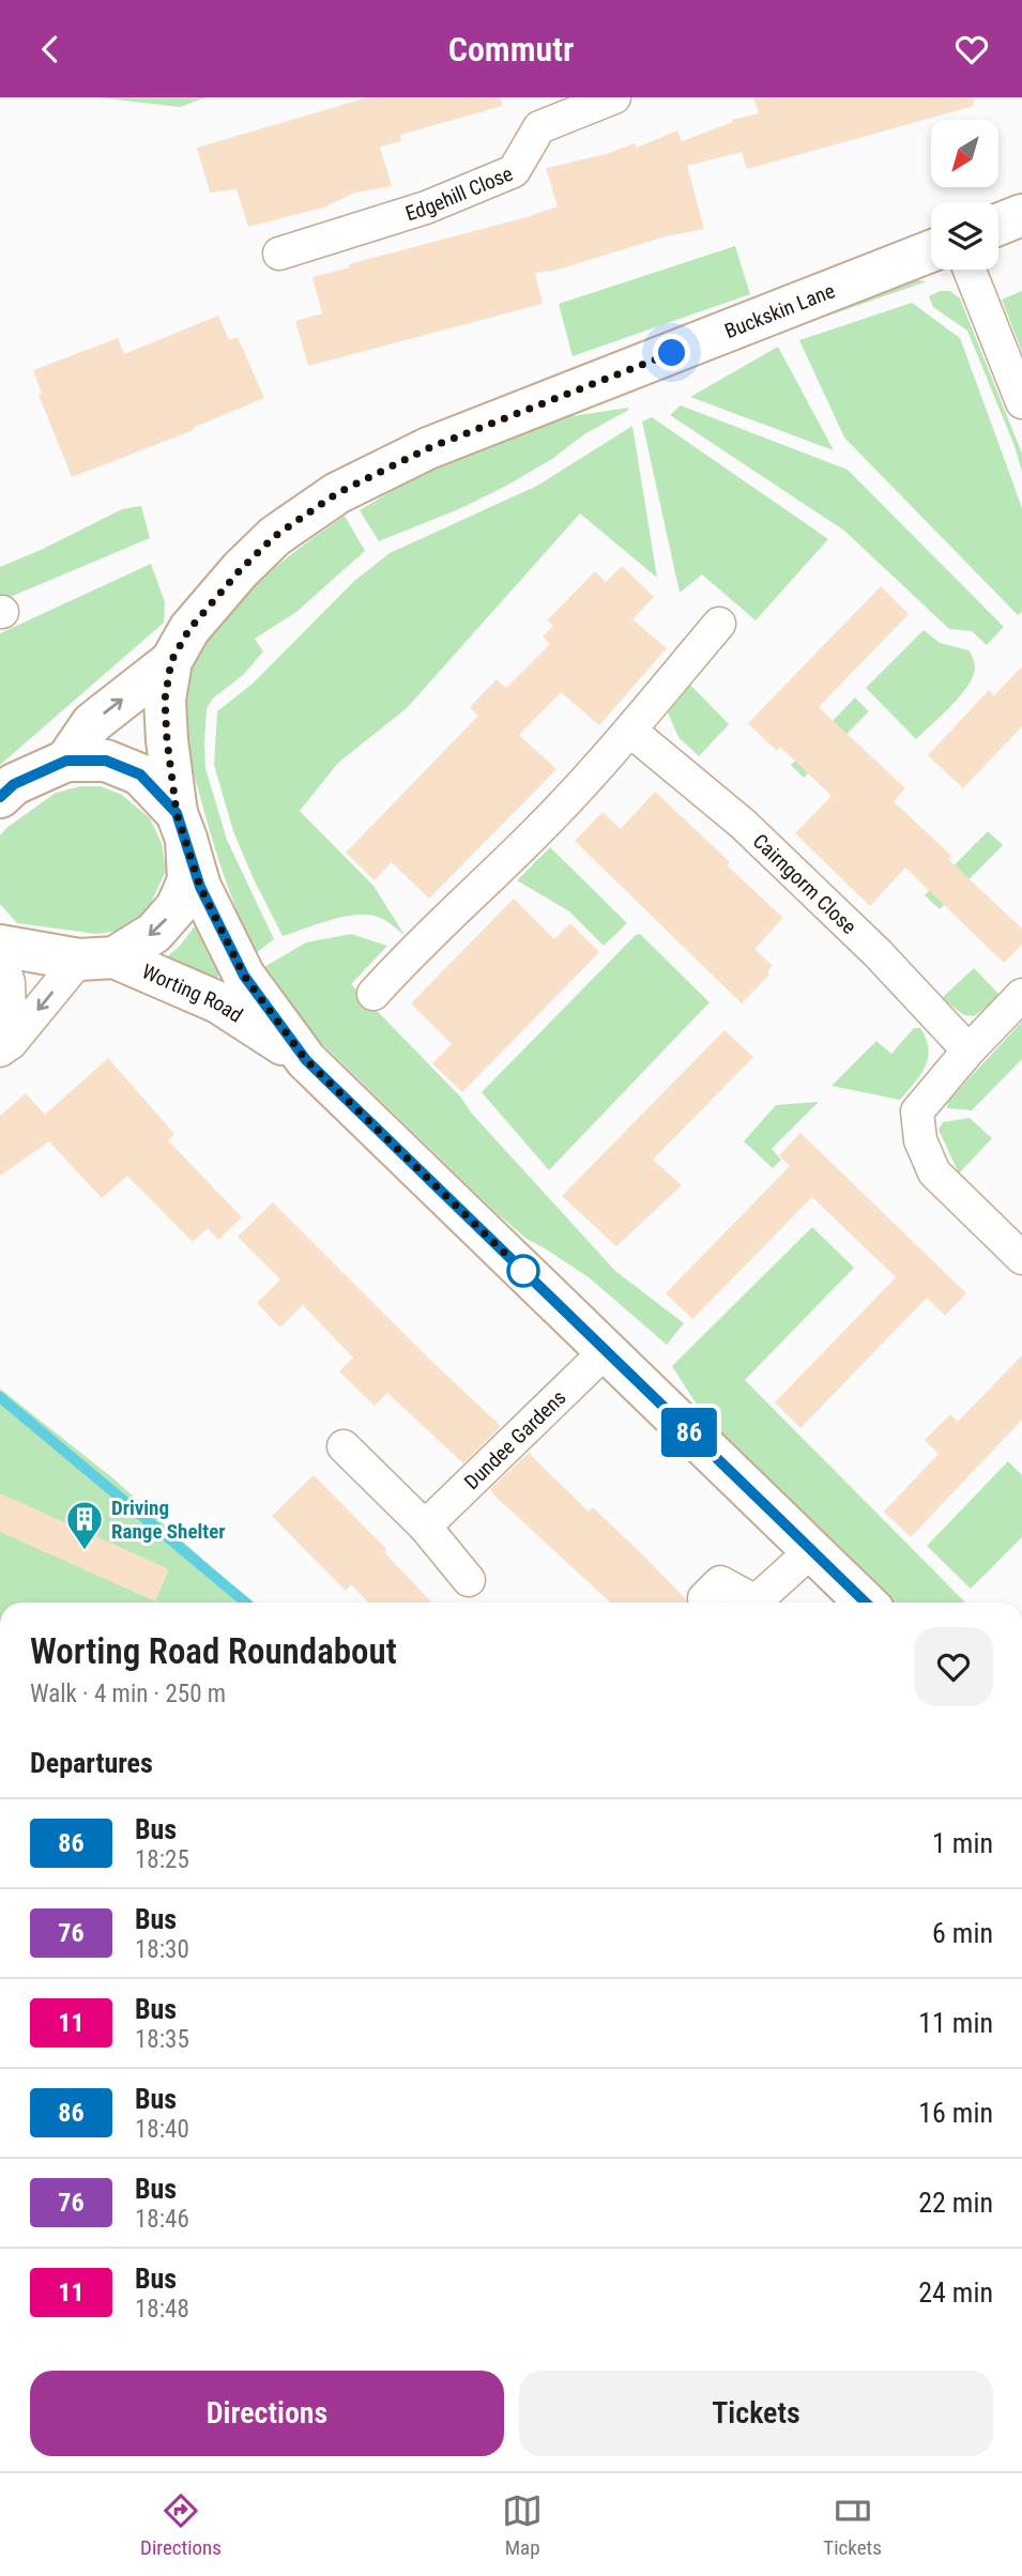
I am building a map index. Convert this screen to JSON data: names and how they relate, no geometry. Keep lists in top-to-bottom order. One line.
{"streets":{"main road":["Buckskin Lane","Worting Road"],"street":["Edgehill Close","Cairngorm Close","Dundee Gardens"]},"crossings":[["Buckskin Lane","Worting Road"],["Worting Road","Dundee Gardens"]],"places":{"building":["Driving Range Shelter"]},"lines":["bus line 86"],"north":"bottom left","page":{"header":"Commutr","on_map":"86","heading":[["Worting Road Roundabout","Walk · 4 min · 250 m"],"Departures"],"list":[{"mark":"86","name":"Bus","note":"18:25","value":"1 min"},{"mark":"76","name":"Bus","note":"18:30","value":"6 min"},{"mark":"11","name":"Bus","note":"18:35","value":"11 min"},{"mark":"86","name":"Bus","note":"18:40","value":"16 min"},{"mark":"76","name":"Bus","note":"18:46","value":"22 min"},{"mark":"11","name":"Bus","note":"18:48","value":"24 min"}],"buttons":["Directions","Tickets"],"tabs":["Directions","Map","Tickets"]}}
